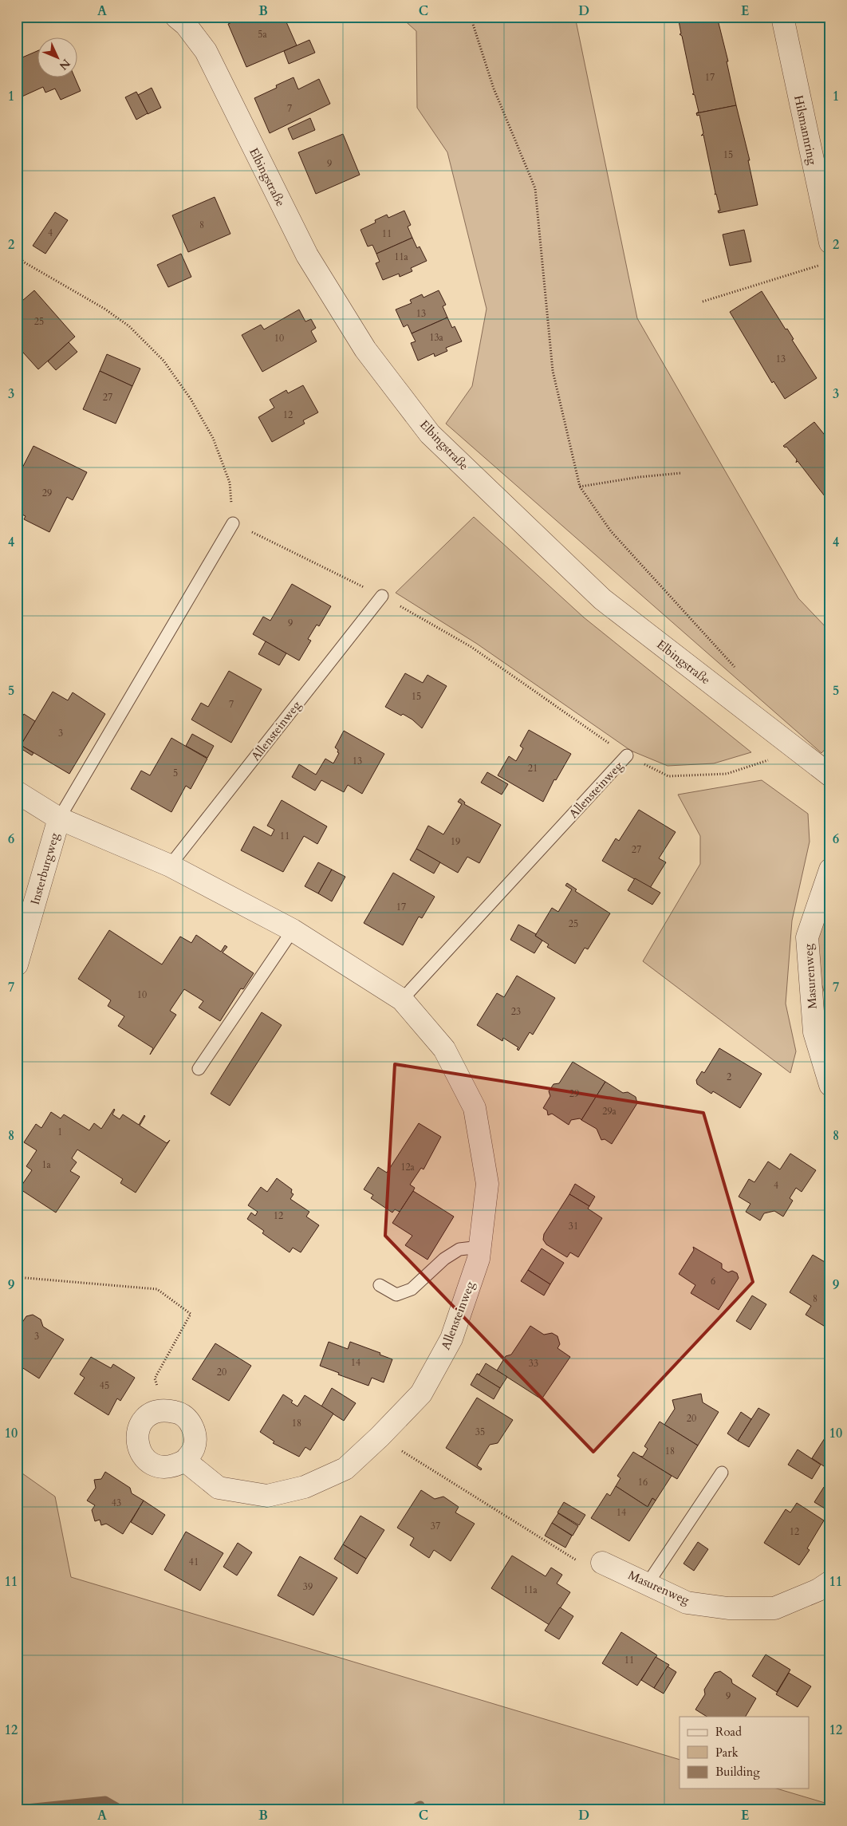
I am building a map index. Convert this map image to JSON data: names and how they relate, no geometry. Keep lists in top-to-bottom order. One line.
{"streets":{"street":["Hilsmannring","Elbingstraße","Allensteinweg","Insterburgweg","Masurenweg"]},"crossings":[["Allensteinweg","Insterburgweg"]],"house_numbers":["5a","17","7","15","9","8","4","11","11a","13","25","13a","10","13","27","12","29","9","15","7","3","13","21","5","11","19","27","17","25","10","23","2","29","29a","1","1a","12a","4","12","31","6","8","3","14","33","20","45","20","18","35","18","16","43","14","37","12","41","39","11a","11","9"],"legend":["Road","Park","Building"],"north":"bottom right","grid":{"columns":["A","B","C","D","E"],"rows":["1","2","3","4","5","6","7","8","9","10","11","12"]}}
